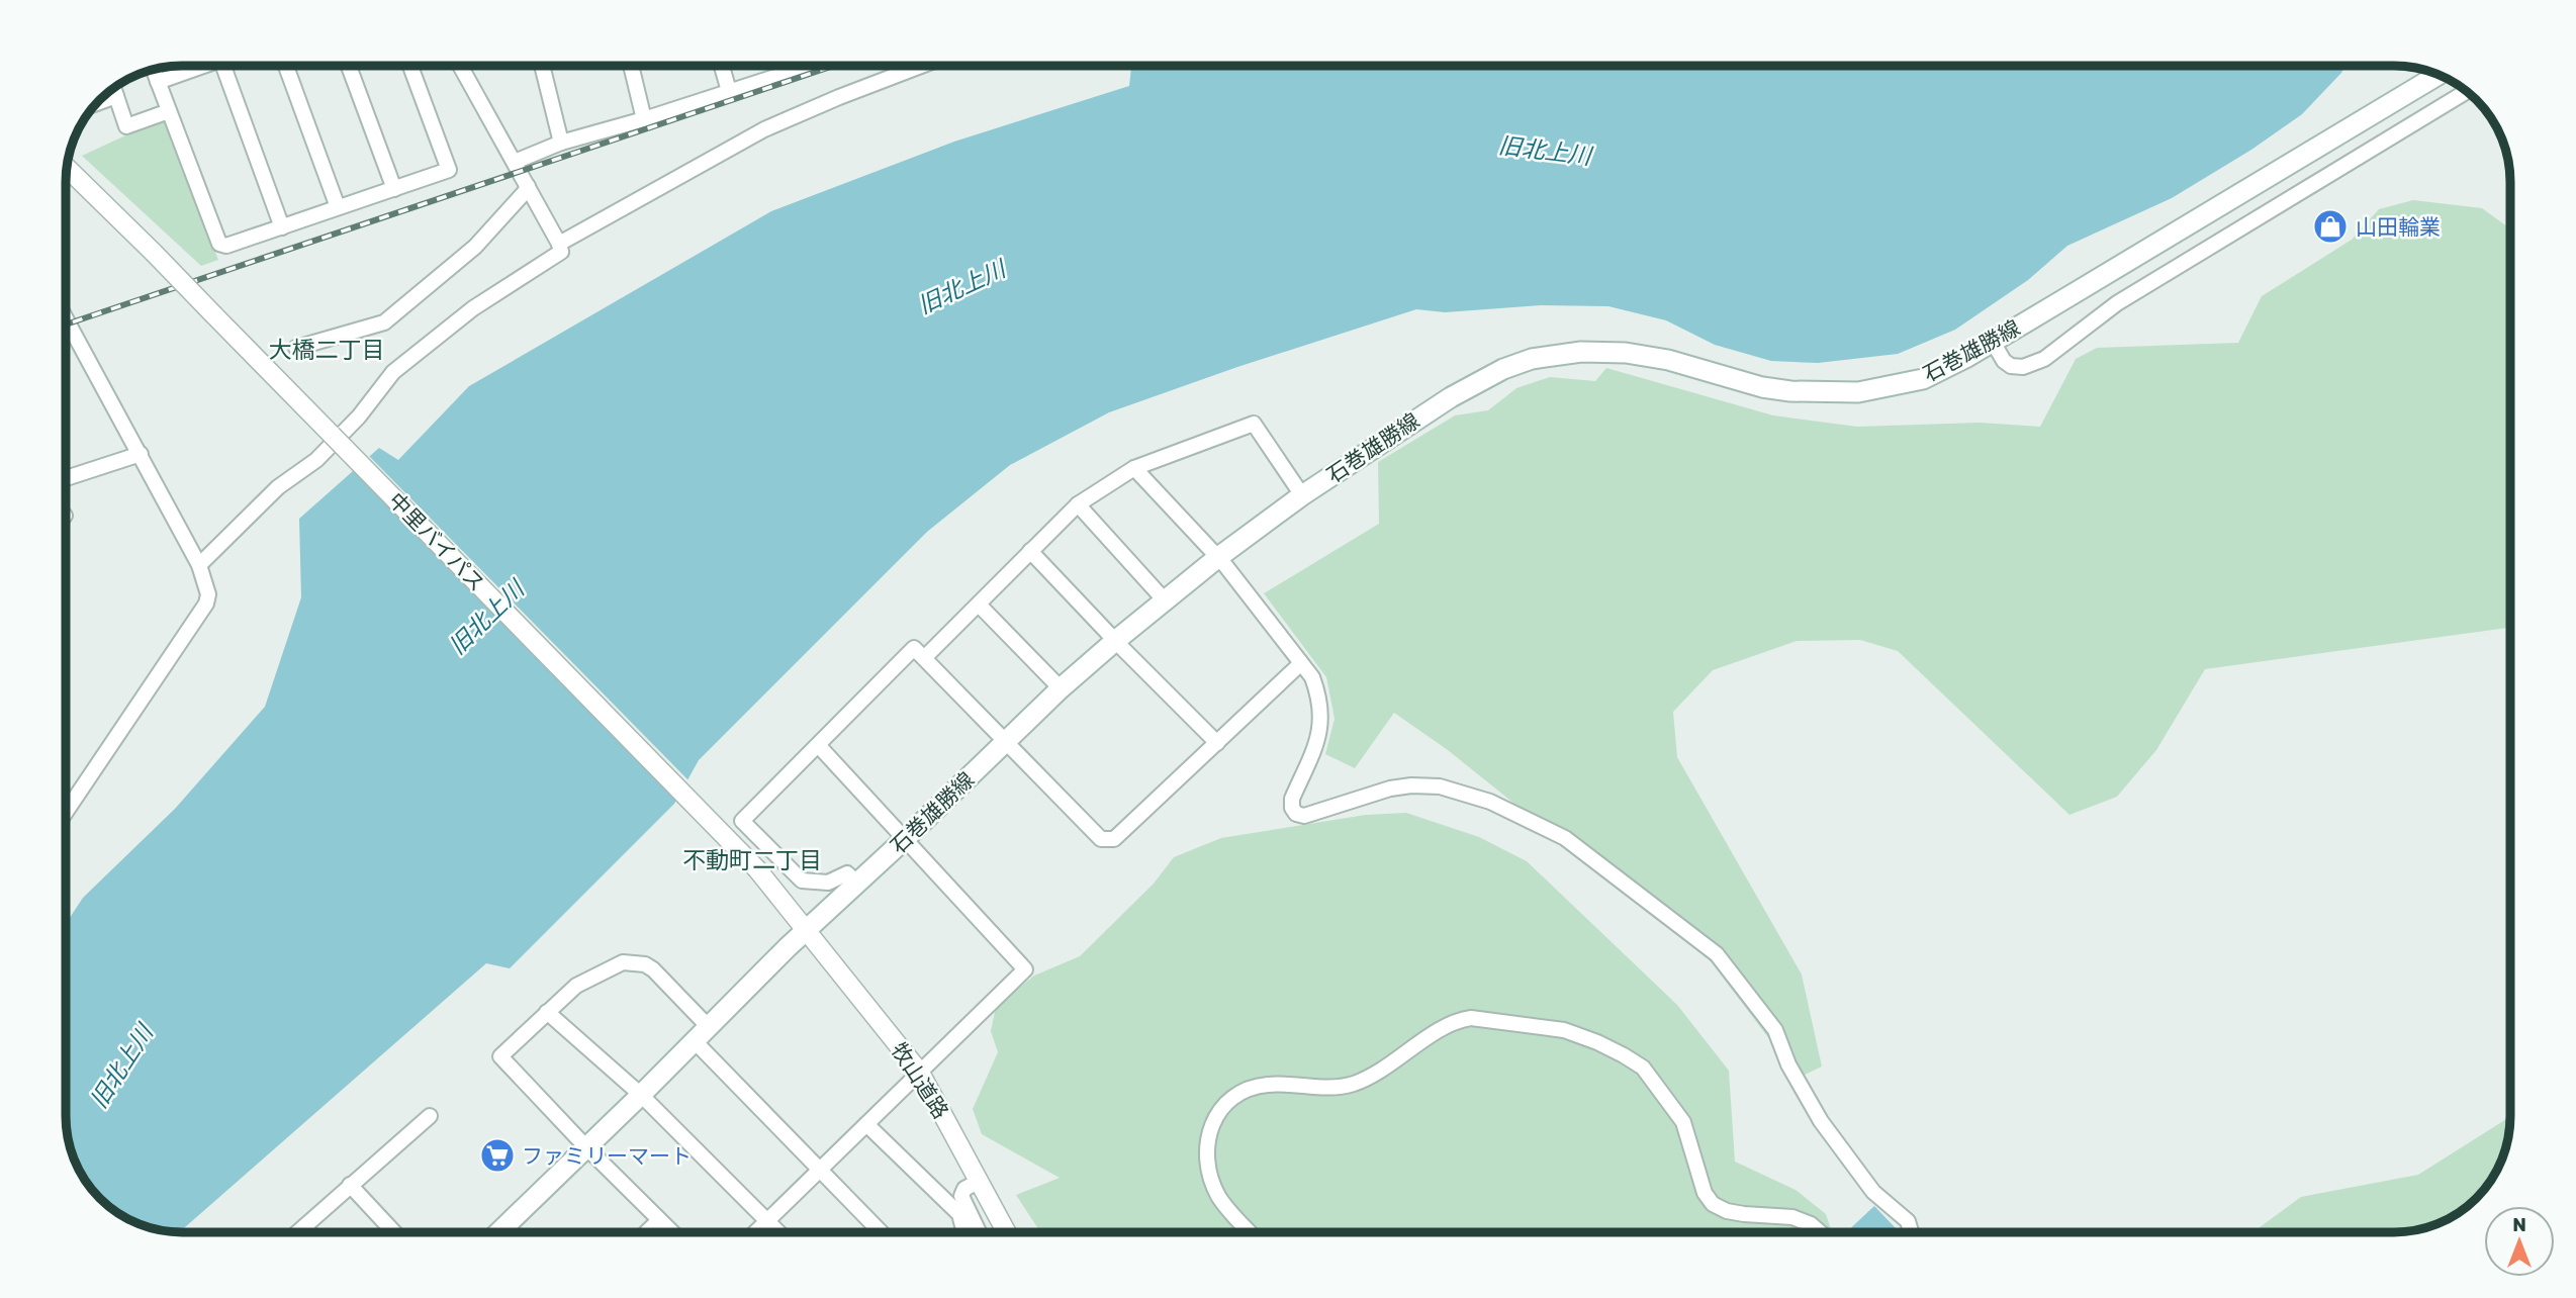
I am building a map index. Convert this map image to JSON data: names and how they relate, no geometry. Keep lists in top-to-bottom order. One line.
{"streets":{"main road":["石巻雄勝線"],"street":["中里バイパス","牧山道路"]},"crossings":[["石巻雄勝線","中里バイパス"],["石巻雄勝線","牧山道路"],["中里バイパス","牧山道路"]],"districts":["大橋二丁目","不動町二丁目"],"water":["旧北上川"],"places":{"shop":["山田輪業"],"supermarket":["ファミリーマート"]},"north":"top"}
